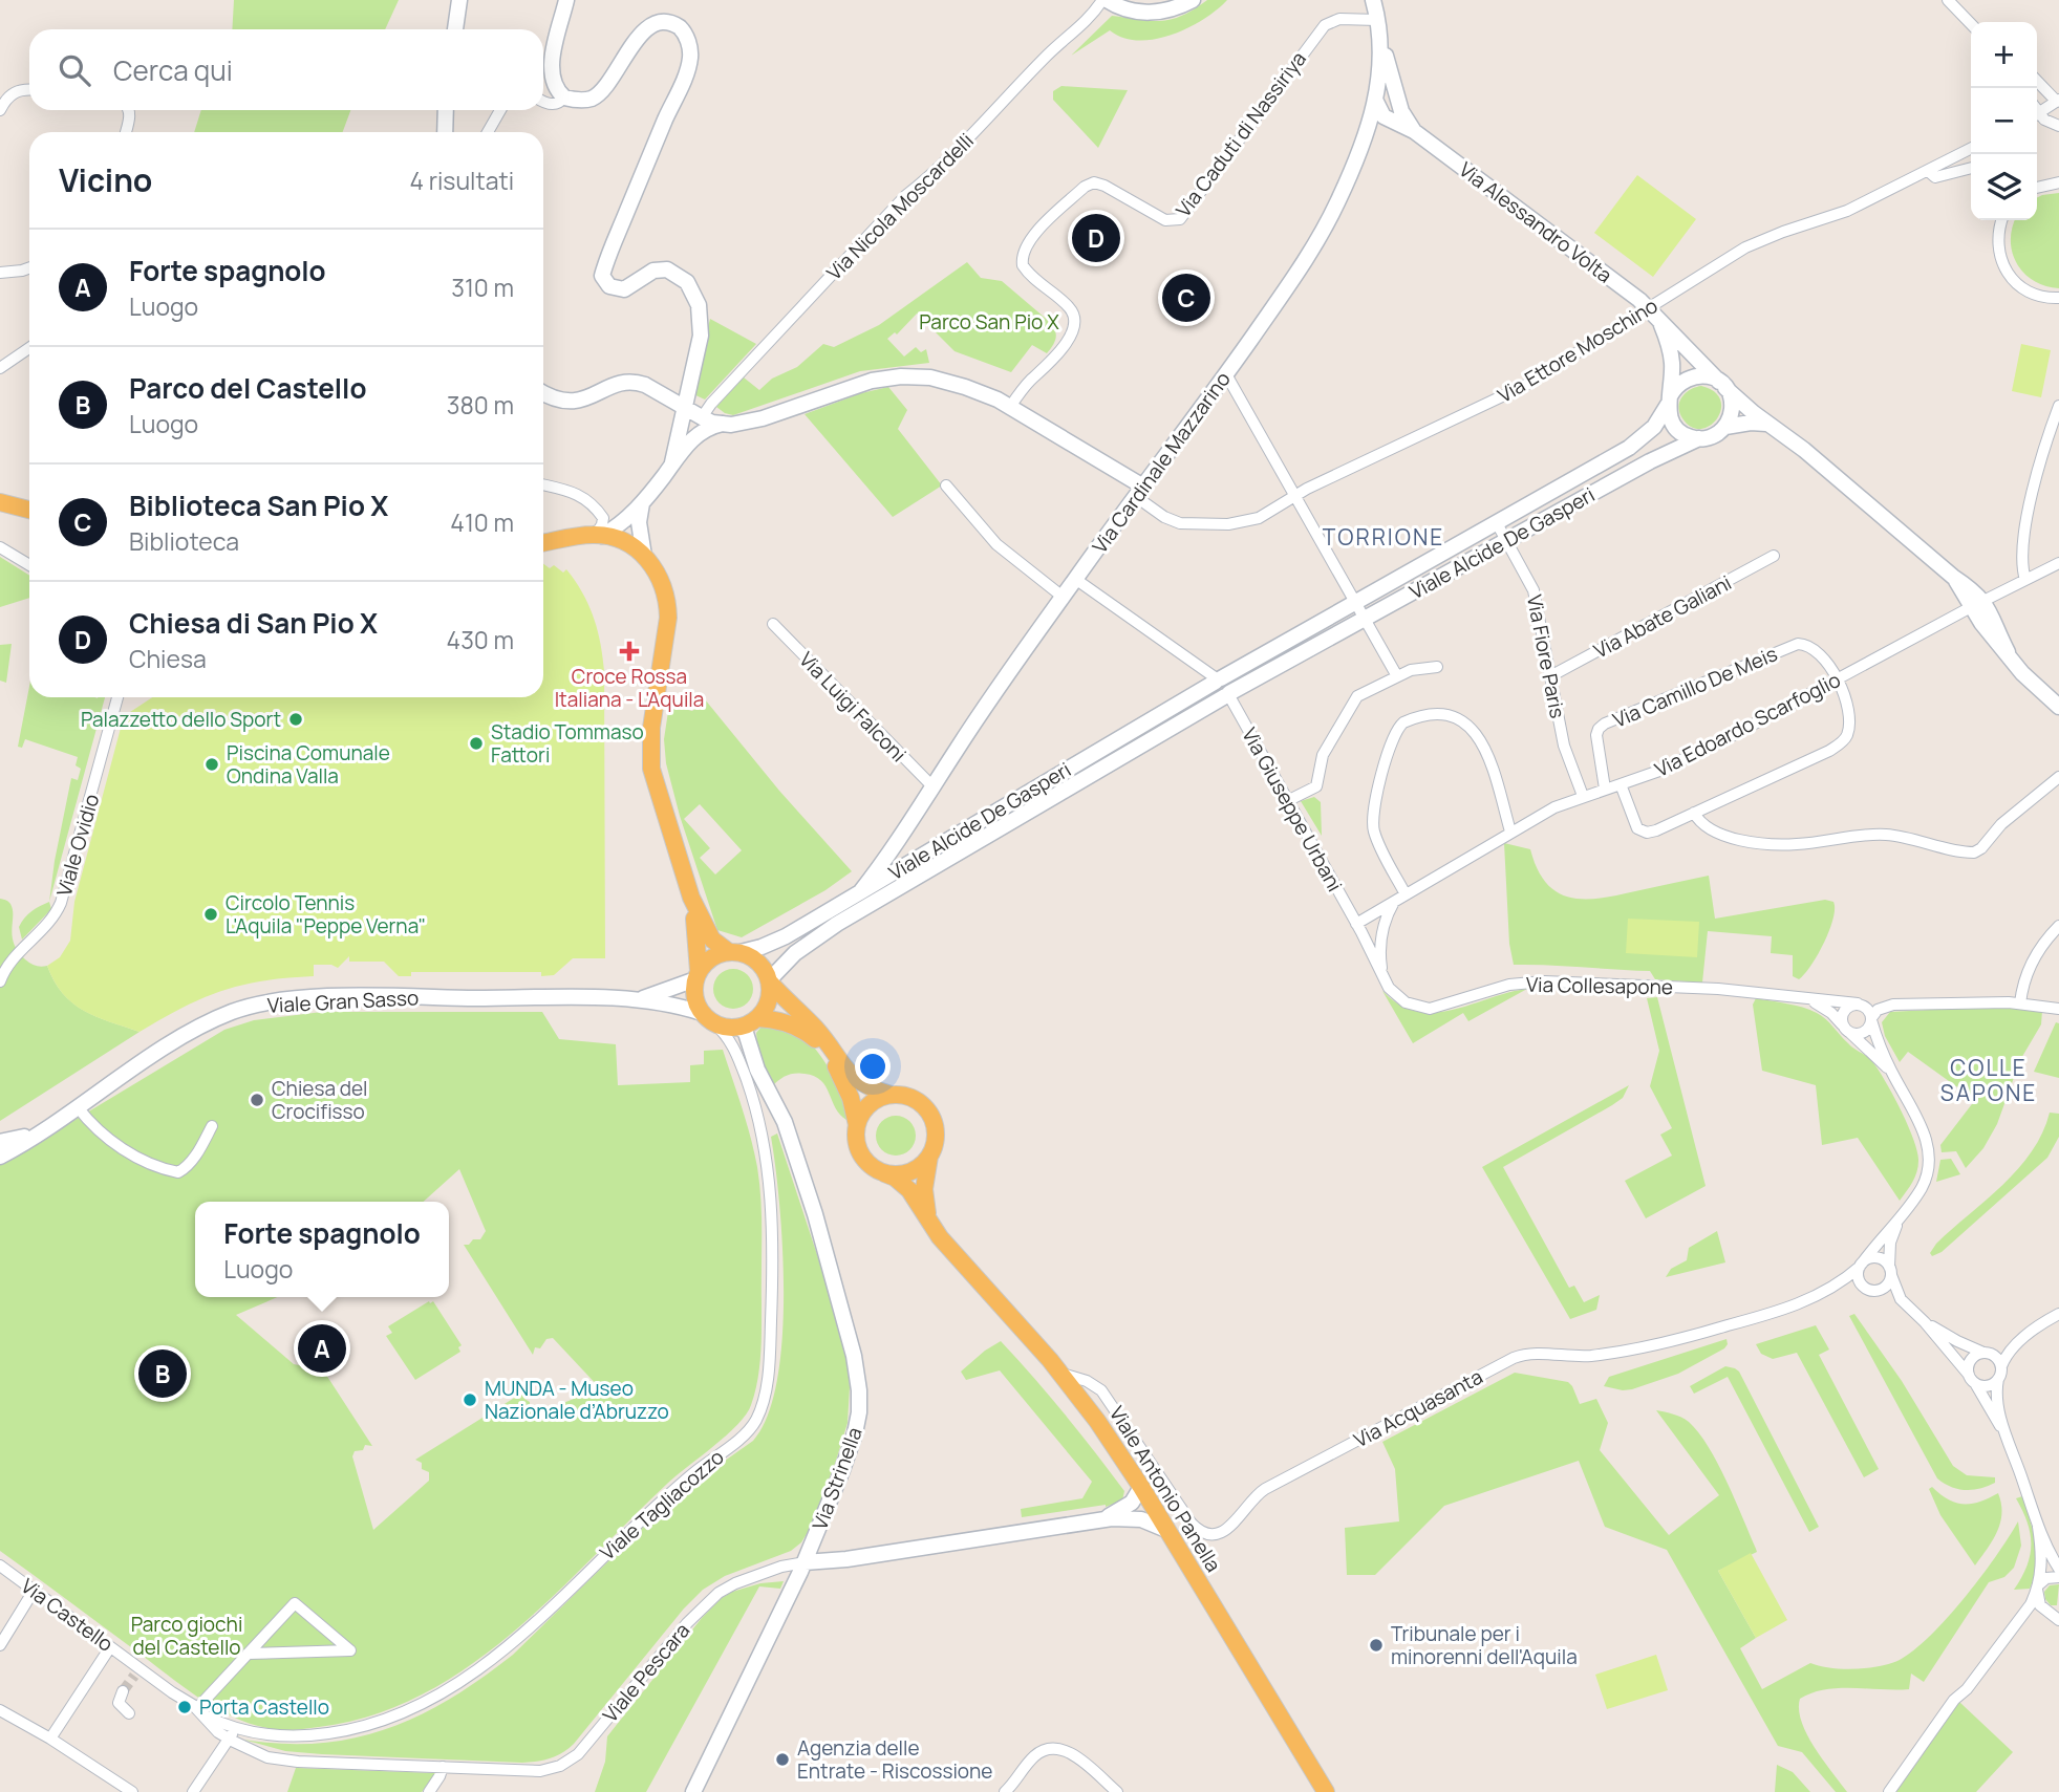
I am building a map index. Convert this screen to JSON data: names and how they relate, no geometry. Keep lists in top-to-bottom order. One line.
{"streets":{"main road":["Via Alessandro Volta","Via Cardinale Mazzarino","Viale Alcide De Gasperi","Viale Gran Sasso","Via Strinella","Viale Antonio Panella","Viale Pescara"],"street":["Via Caduti di Nassiriya","Via Nicola Moscardelli","Via Ettore Moschino","Via Abate Galiani","Via Fiore Paris","Via Camillo De Meis","Via Luigi Falconi","Via Edoardo Scarfoglio","Via Giuseppe Urbani","Viale Ovidio","Via Collesapone","Via Acquasanta","Viale Tagliacozzo","Via Castello"]},"crossings":[["Via Caduti di Nassiriya","Via Alessandro Volta"],["Via Caduti di Nassiriya","Via Cardinale Mazzarino"],["Via Alessandro Volta","Via Ettore Moschino"],["Via Alessandro Volta","Via Cardinale Mazzarino"],["Via Alessandro Volta","Viale Alcide De Gasperi"],["Via Alessandro Volta","Via Edoardo Scarfoglio"],["Via Ettore Moschino","Via Cardinale Mazzarino"],["Via Cardinale Mazzarino","Viale Alcide De Gasperi"],["Via Cardinale Mazzarino","Via Luigi Falconi"],["Viale Alcide De Gasperi","Via Fiore Paris"],["Viale Alcide De Gasperi","Via Giuseppe Urbani"],["Viale Alcide De Gasperi","Viale Gran Sasso"],["Viale Alcide De Gasperi","Via Strinella"],["Viale Alcide De Gasperi","Viale Tagliacozzo"],["Via Abate Galiani","Via Fiore Paris"],["Via Fiore Paris","Via Edoardo Scarfoglio"],["Via Camillo De Meis","Via Edoardo Scarfoglio"],["Via Edoardo Scarfoglio","Via Giuseppe Urbani"],["Via Edoardo Scarfoglio","Via Collesapone"],["Via Giuseppe Urbani","Via Collesapone"],["Viale Gran Sasso","Via Strinella"],["Viale Gran Sasso","Viale Tagliacozzo"],["Via Acquasanta","Viale Antonio Panella"],["Via Strinella","Viale Tagliacozzo"],["Via Strinella","Viale Pescara"],["Viale Antonio Panella","Viale Pescara"],["Viale Tagliacozzo","Via Castello"],["Viale Tagliacozzo","Viale Pescara"],["Via Castello","Viale Pescara"]],"districts":["TORRIONE","COLLE SAPONE"],"parks":["Parco San Pio X","Parco giochi del Castello"],"places":{"health":["Croce Rossa Italiana - L'Aquila"],"other":["Palazzetto dello Sport","Stadio Tommaso Fattori","Piscina Comunale Ondina Valla","Circolo Tennis L'Aquila \"Peppe Verna\"","Chiesa del Crocifisso","MUNDA - Museo Nazionale d’Abruzzo","Tribunale per i minorenni dell'Aquila","Porta Castello","Agenzia delle Entrate - Riscossione"]},"page":{"map_buttons":["+","−"],"search":"Cerca qui","heading":["Vicino","4 risultati"],"pins":["D","C","A","B"],"list":[{"mark":"A","name":"Forte spagnolo","note":"Luogo","value":"310 m"},{"mark":"B","name":"Parco del Castello","note":"Luogo","value":"380 m"},{"mark":"C","name":"Biblioteca San Pio X","note":"Biblioteca","value":"410 m"},{"mark":"D","name":"Chiesa di San Pio X","note":"Chiesa","value":"430 m"}],"popup":["Forte spagnolo","Luogo"]}}
